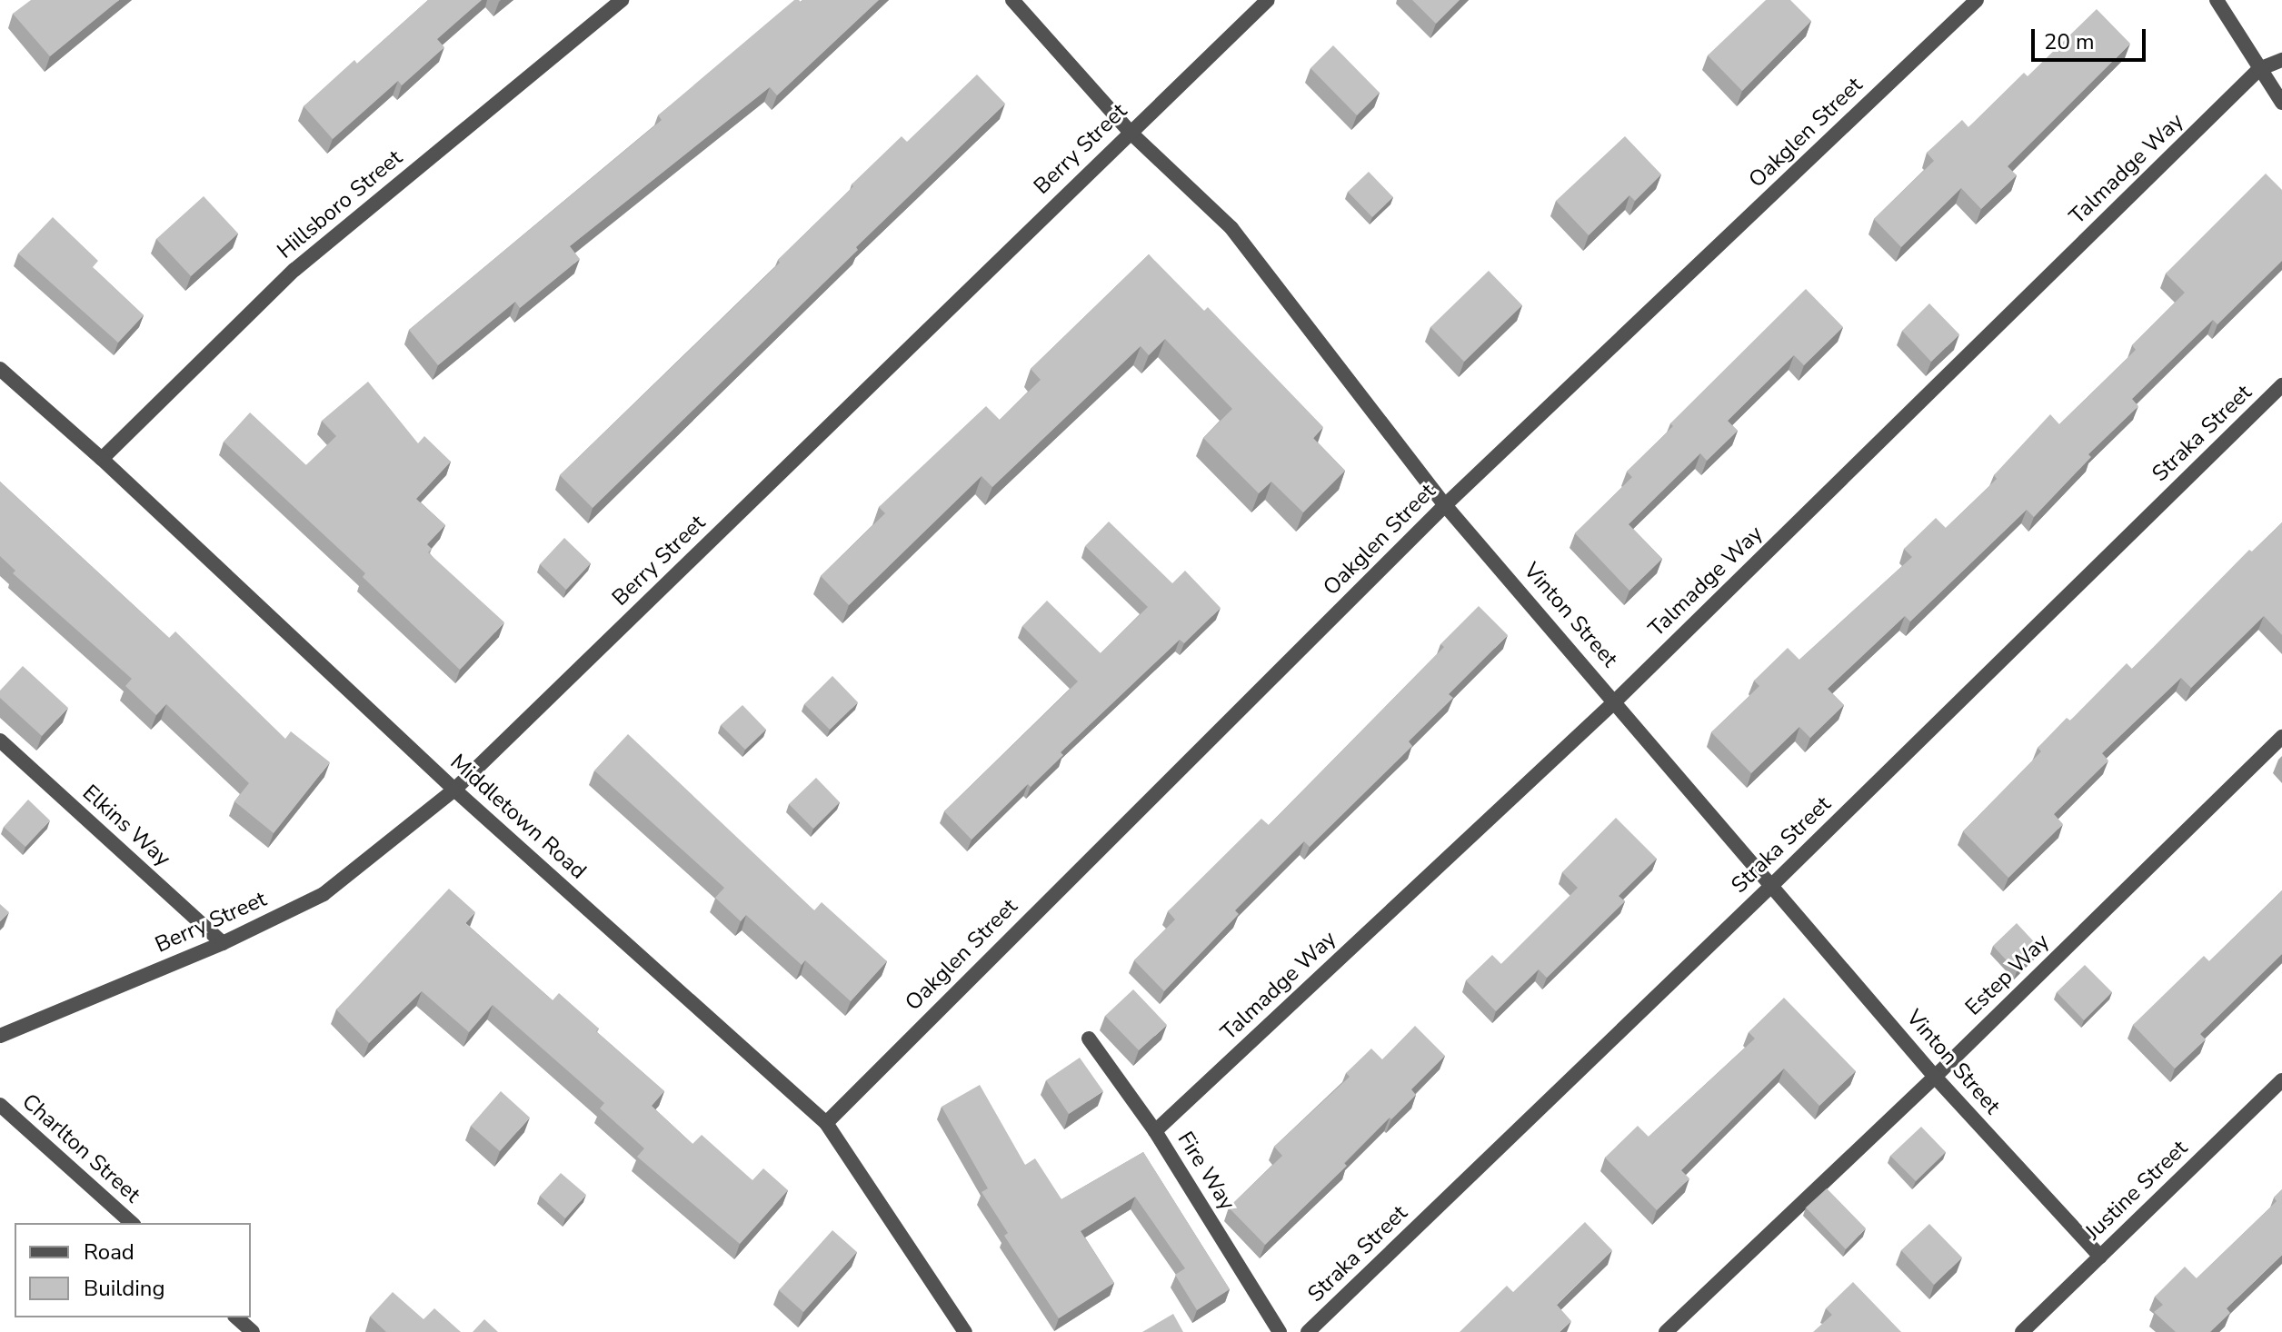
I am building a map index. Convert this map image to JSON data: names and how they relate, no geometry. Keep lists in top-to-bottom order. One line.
{"streets":{"street":["Oakglen Street","Berry Street","Talmadge Way","Hillsboro Street","Straka Street","Vinton Street","Middletown Road","Elkins Way","Estep Way","Charlton Street","Fire Way","Justine Street"]},"crossings":[["Oakglen Street","Vinton Street"],["Oakglen Street","Middletown Road"],["Berry Street","Vinton Street"],["Berry Street","Middletown Road"],["Berry Street","Elkins Way"],["Talmadge Way","Vinton Street"],["Talmadge Way","Fire Way"],["Hillsboro Street","Middletown Road"],["Straka Street","Vinton Street"],["Vinton Street","Estep Way"],["Vinton Street","Justine Street"]],"legend":["Road","Building"],"scale_bar":"20 m"}
